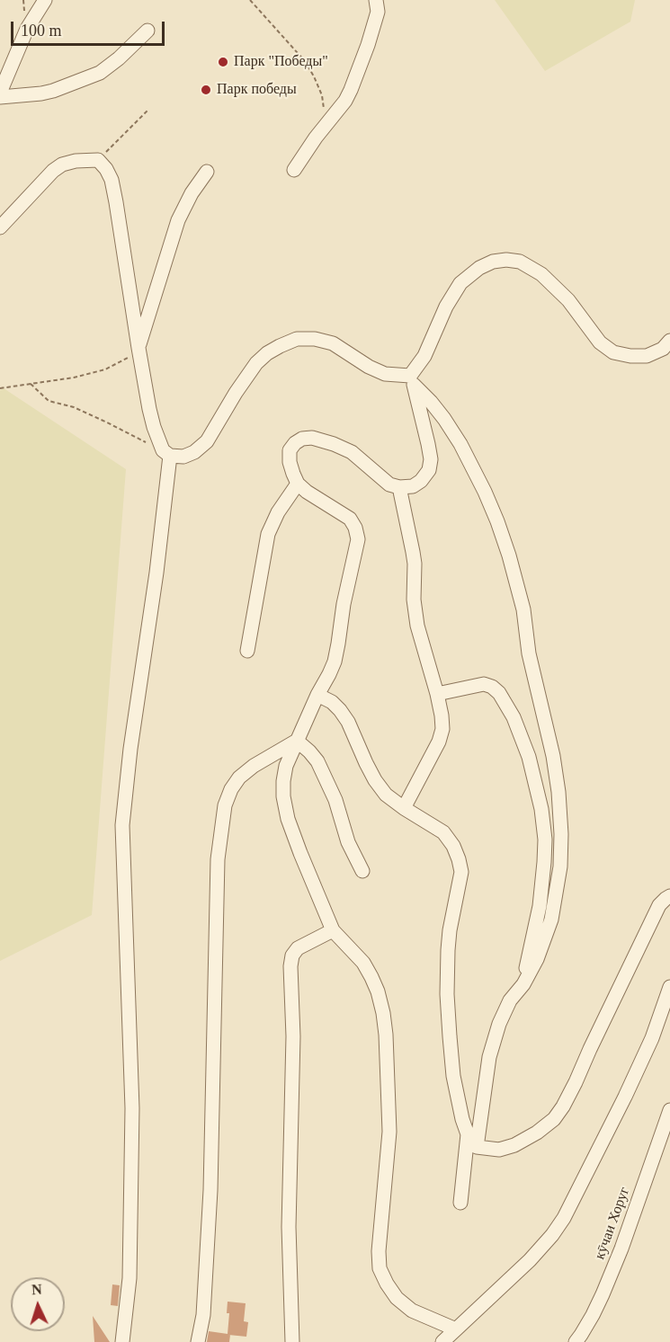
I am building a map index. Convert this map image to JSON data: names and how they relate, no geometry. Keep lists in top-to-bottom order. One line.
{"streets":{"street":["кӯчаи Хоруг"]},"places":["Парк \"Победы\"","Парк победы"],"scale_bar":"100 m","north":"top"}
